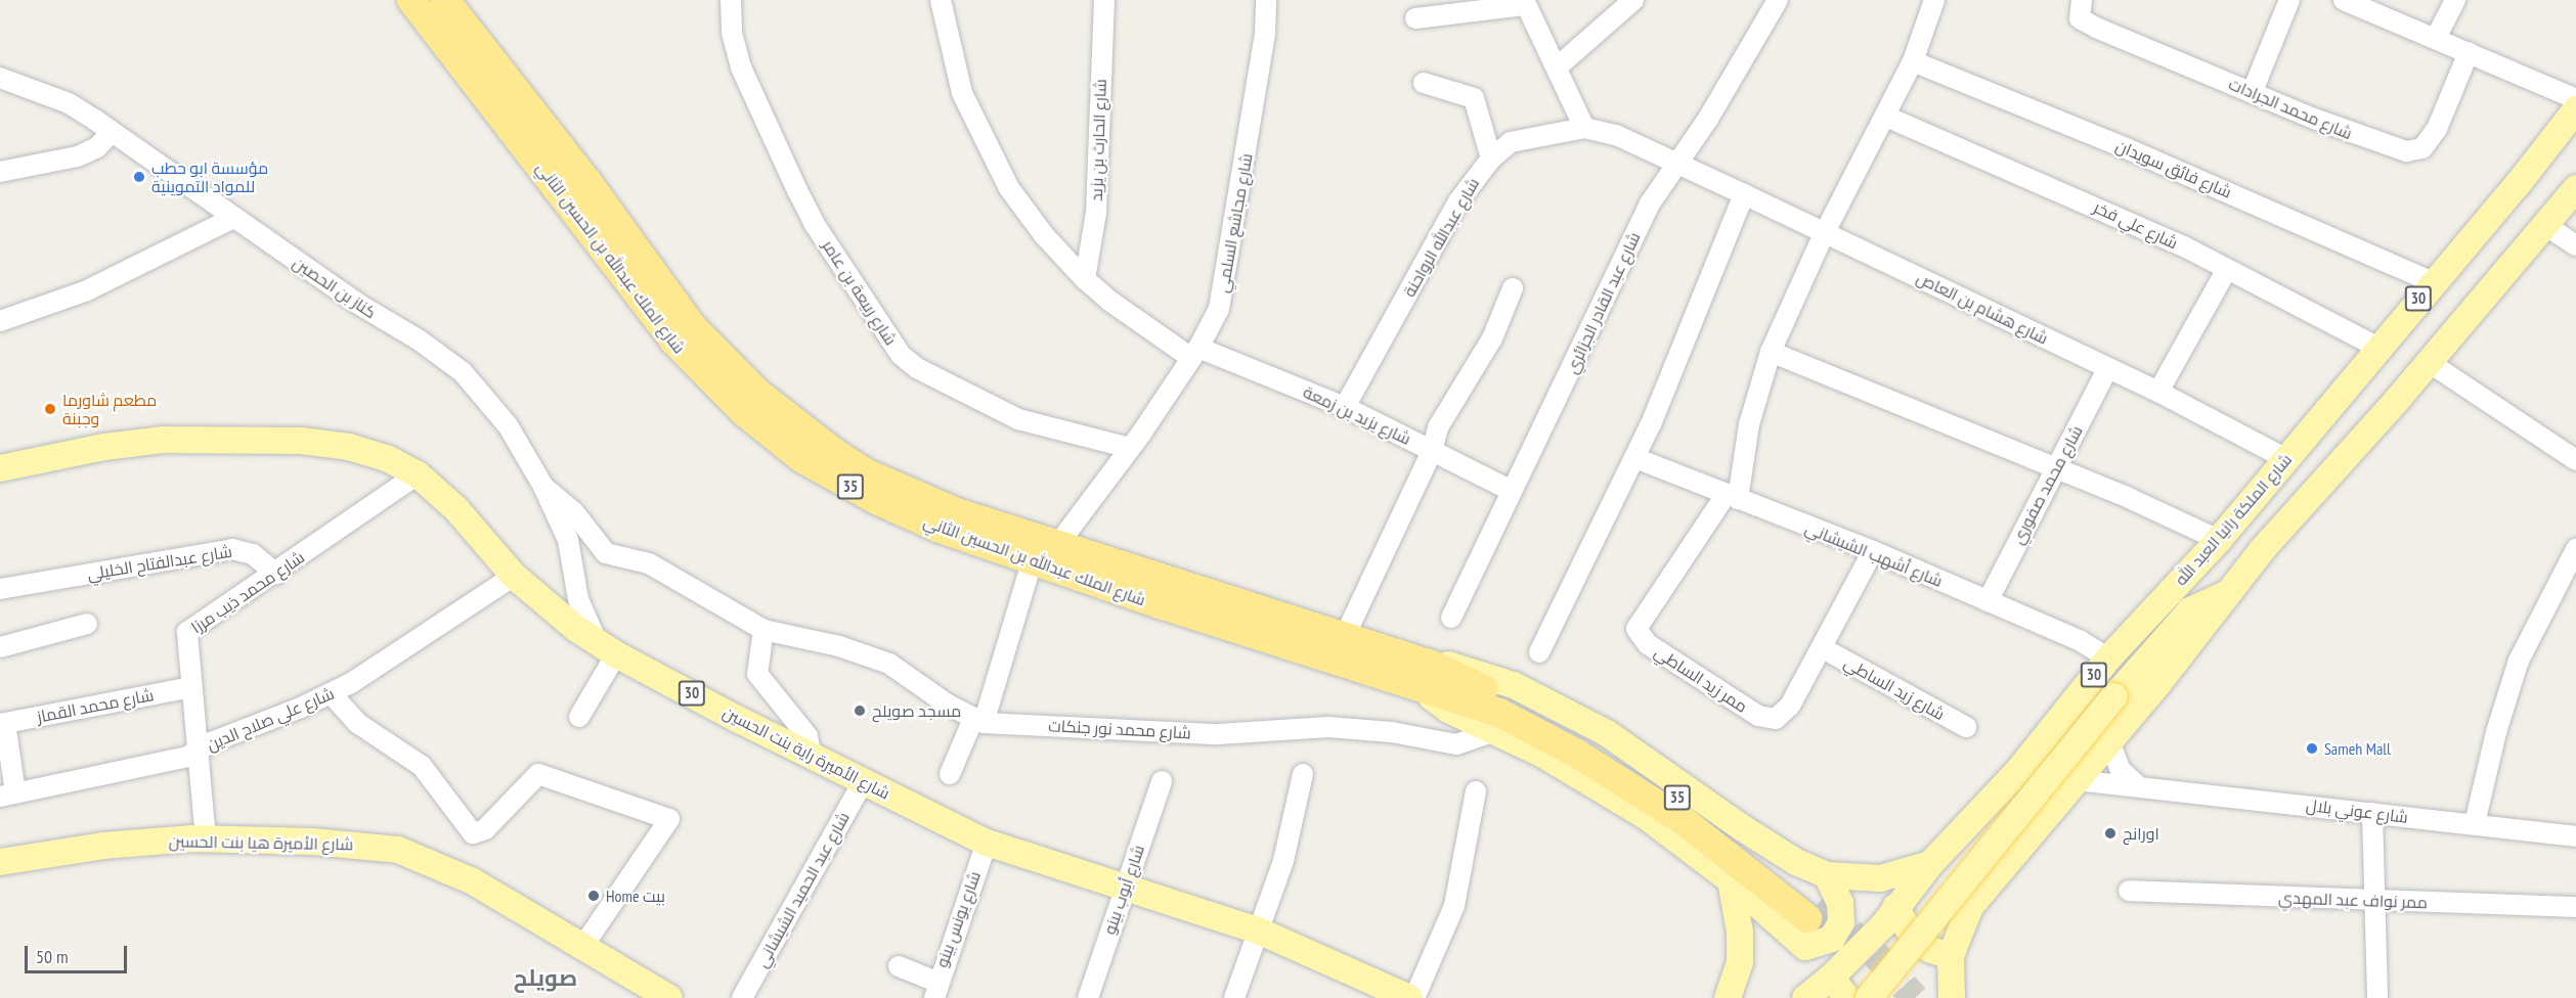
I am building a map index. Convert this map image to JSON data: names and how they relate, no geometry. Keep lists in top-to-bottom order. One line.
{"streets":{"highway":["شارع الملك عبدالله بن الحسين الثاني","35"],"main road":["30","شارع الملكة رانيا العبد الله","شارع الأميرة راية بنت الحسين","شارع الأميرة هيا بنت الحسين"],"street":["شارع محمد الجرادات","شارع الحارث بن يزيد","شارع فائق سويدان","شارع مجاشع السلمي","شارع علي فخر","شارع عبدالله الرواحنة","كناز بن الحصين","شارع ربيعة بن عامر","شارع عبد القادر الجزائري","شارع هشام بن العاص","شارع يزيد بن زمعة","شارع محمد صفوري","شارع أشهب الشيشاني","شارع عبدالفتاح الخليلي","شارع محمد ذيب مرزا","ممر زيد الساطي","شارع زيد الساطي","شارع محمد القماز","شارع علي صلاح الدين","شارع محمد نور جنكات","شارع عوني بلال","شارع عبد الحميد الشيشاني","شارع أيوب بينو","ممر نواف عبد المهدي","شارع يونس بينو"]},"crossings":[["شارع الحارث بن يزيد","شارع يزيد بن زمعة"],["شارع فائق سويدان","شارع الملكة رانيا العبد الله"],["شارع مجاشع السلمي","شارع الملك عبدالله بن الحسين الثاني"],["شارع مجاشع السلمي","شارع ربيعة بن عامر"],["شارع مجاشع السلمي","شارع يزيد بن زمعة"],["شارع علي فخر","شارع الملكة رانيا العبد الله"],["شارع عبدالله الرواحنة","شارع هشام بن العاص"],["شارع عبدالله الرواحنة","شارع يزيد بن زمعة"],["كناز بن الحصين","شارع محمد نور جنكات"],["كناز بن الحصين","شارع الأميرة راية بنت الحسين"],["30","شارع الملكة رانيا العبد الله"],["شارع عبد القادر الجزائري","شارع هشام بن العاص"],["شارع عبد القادر الجزائري","شارع يزيد بن زمعة"],["شارع هشام بن العاص","شارع محمد صفوري"],["شارع هشام بن العاص","شارع الملكة رانيا العبد الله"],["شارع محمد صفوري","شارع أشهب الشيشاني"],["شارع الملكة رانيا العبد الله","شارع أشهب الشيشاني"],["شارع أشهب الشيشاني","ممر زيد الساطي"],["شارع عبدالفتاح الخليلي","شارع محمد ذيب مرزا"],["شارع محمد ذيب مرزا","شارع محمد القماز"],["شارع محمد ذيب مرزا","شارع علي صلاح الدين"],["شارع محمد ذيب مرزا","شارع الأميرة راية بنت الحسين"],["شارع محمد ذيب مرزا","شارع الأميرة هيا بنت الحسين"],["ممر زيد الساطي","شارع زيد الساطي"],["شارع علي صلاح الدين","شارع الأميرة راية بنت الحسين"],["شارع الأميرة راية بنت الحسين","شارع عبد الحميد الشيشاني"],["شارع الأميرة راية بنت الحسين","شارع أيوب بينو"],["شارع الأميرة راية بنت الحسين","شارع يونس بينو"]],"districts":["صويلح"],"places":["مؤسسة ابو حطب للمواد التموينية","مطعم شاورما وجبنة","مسجد صويلح","Sameh Mall","اورانج","Home بيت"],"scale_bar":"50 m"}
